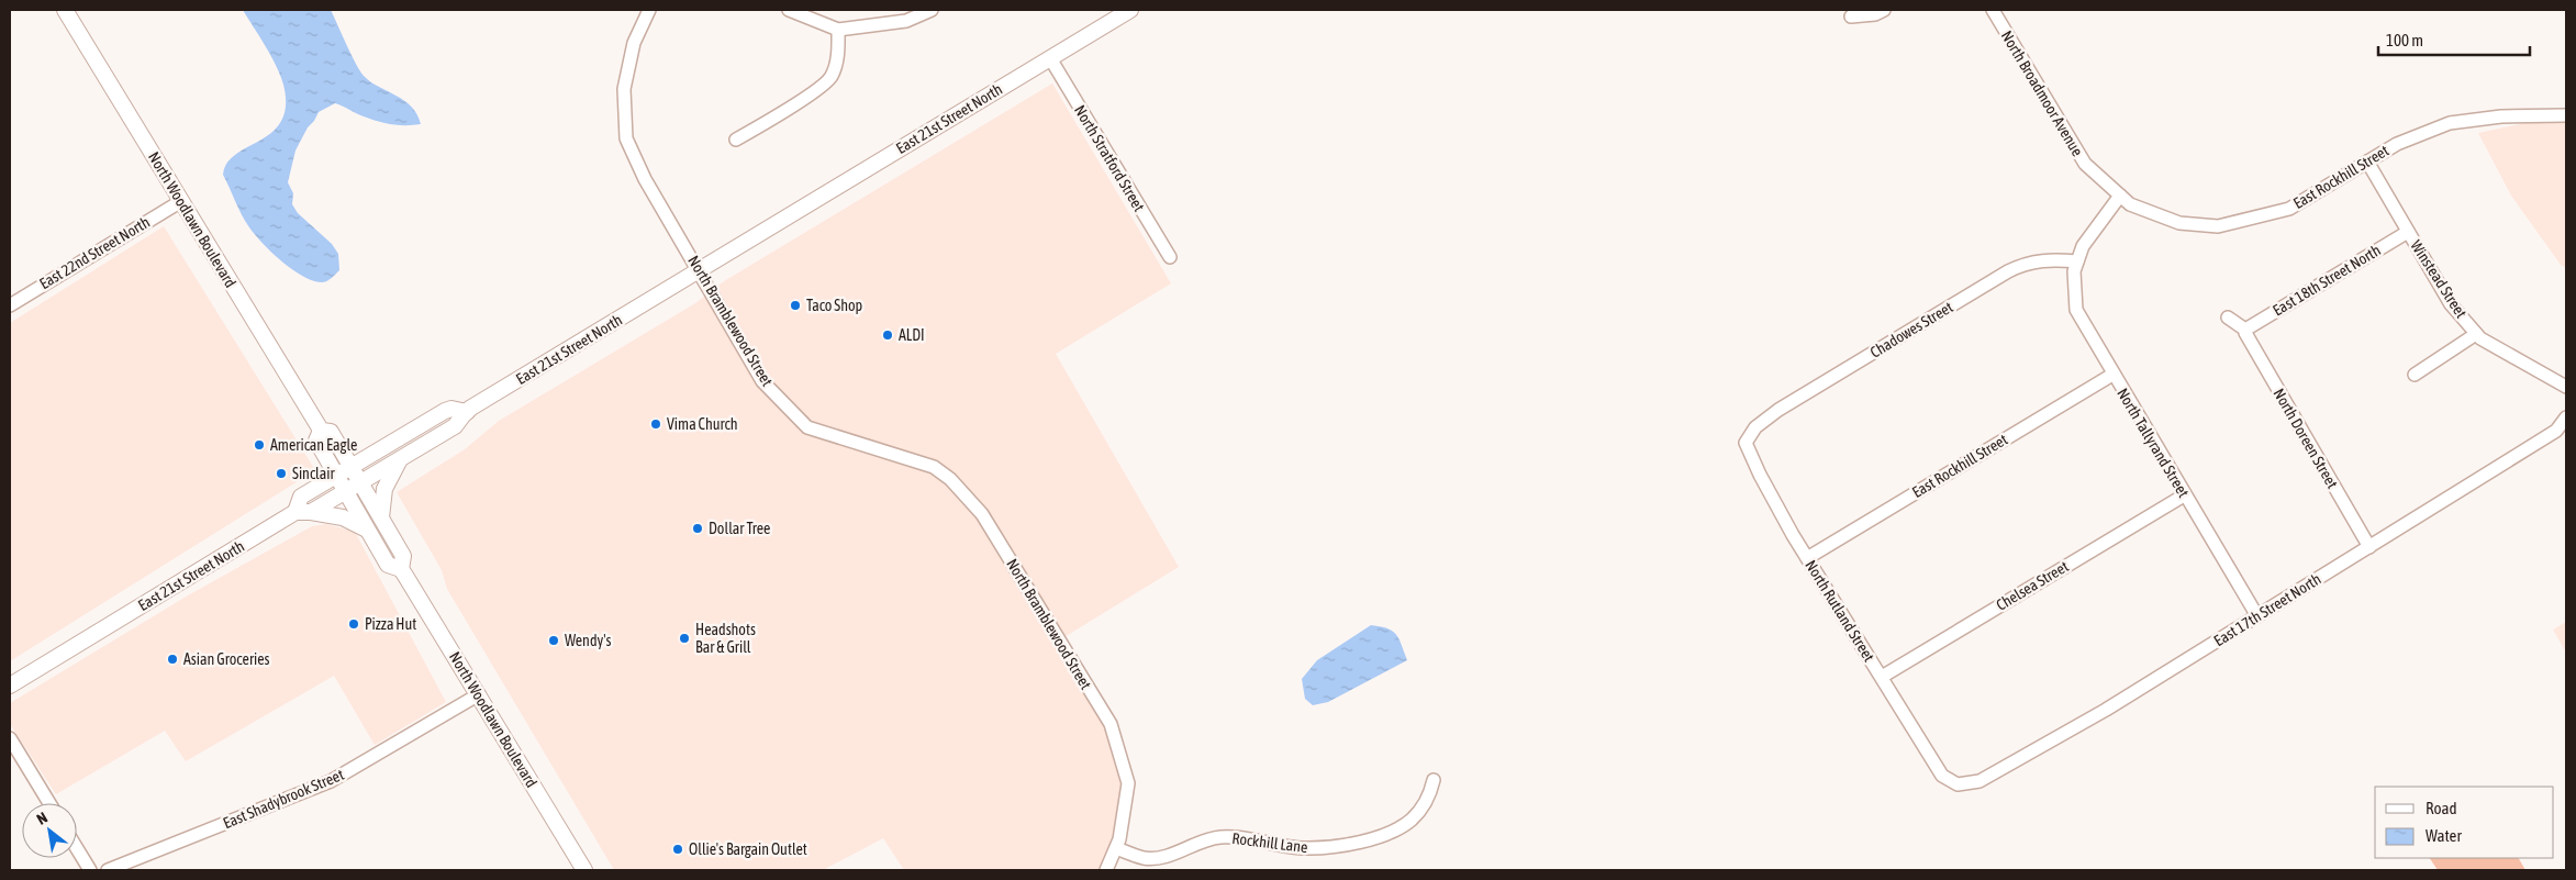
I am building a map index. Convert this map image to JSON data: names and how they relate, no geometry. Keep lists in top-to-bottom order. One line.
{"streets":{"main road":["East 21st Street North","North Woodlawn Boulevard"],"street":["North Broadmoor Avenue","North Stratford Street","East Rockhill Street","East 22nd Street North","Winstead Street","East 18th Street North","North Bramblewood Street","Chadowes Street","North Doreen Street","North Tallyrand Street","Chelsea Street","East 17th Street North","North Rutland Street","East Shadybrook Street","Rockhill Lane"]},"crossings":[["North Broadmoor Avenue","East Rockhill Street"],["East 21st Street North","North Stratford Street"],["East 21st Street North","North Woodlawn Boulevard"],["East 21st Street North","North Bramblewood Street"],["East Rockhill Street","Winstead Street"],["East Rockhill Street","North Tallyrand Street"],["East Rockhill Street","North Rutland Street"],["North Woodlawn Boulevard","East 22nd Street North"],["North Woodlawn Boulevard","East Shadybrook Street"],["Winstead Street","East 18th Street North"],["East 18th Street North","North Doreen Street"],["North Bramblewood Street","Rockhill Lane"],["Chadowes Street","North Tallyrand Street"],["Chadowes Street","North Rutland Street"],["North Doreen Street","East 17th Street North"],["North Tallyrand Street","Chelsea Street"],["North Tallyrand Street","East 17th Street North"],["Chelsea Street","North Rutland Street"],["East 17th Street North","North Rutland Street"]],"places":["Taco Shop","ALDI","Vima Church","American Eagle","Sinclair","Dollar Tree","Pizza Hut","Headshots Bar & Grill","Wendy's","Asian Groceries","Ollie's Bargain Outlet"],"legend":["Road","Water"],"scale_bar":"100 m","north":"top left"}
